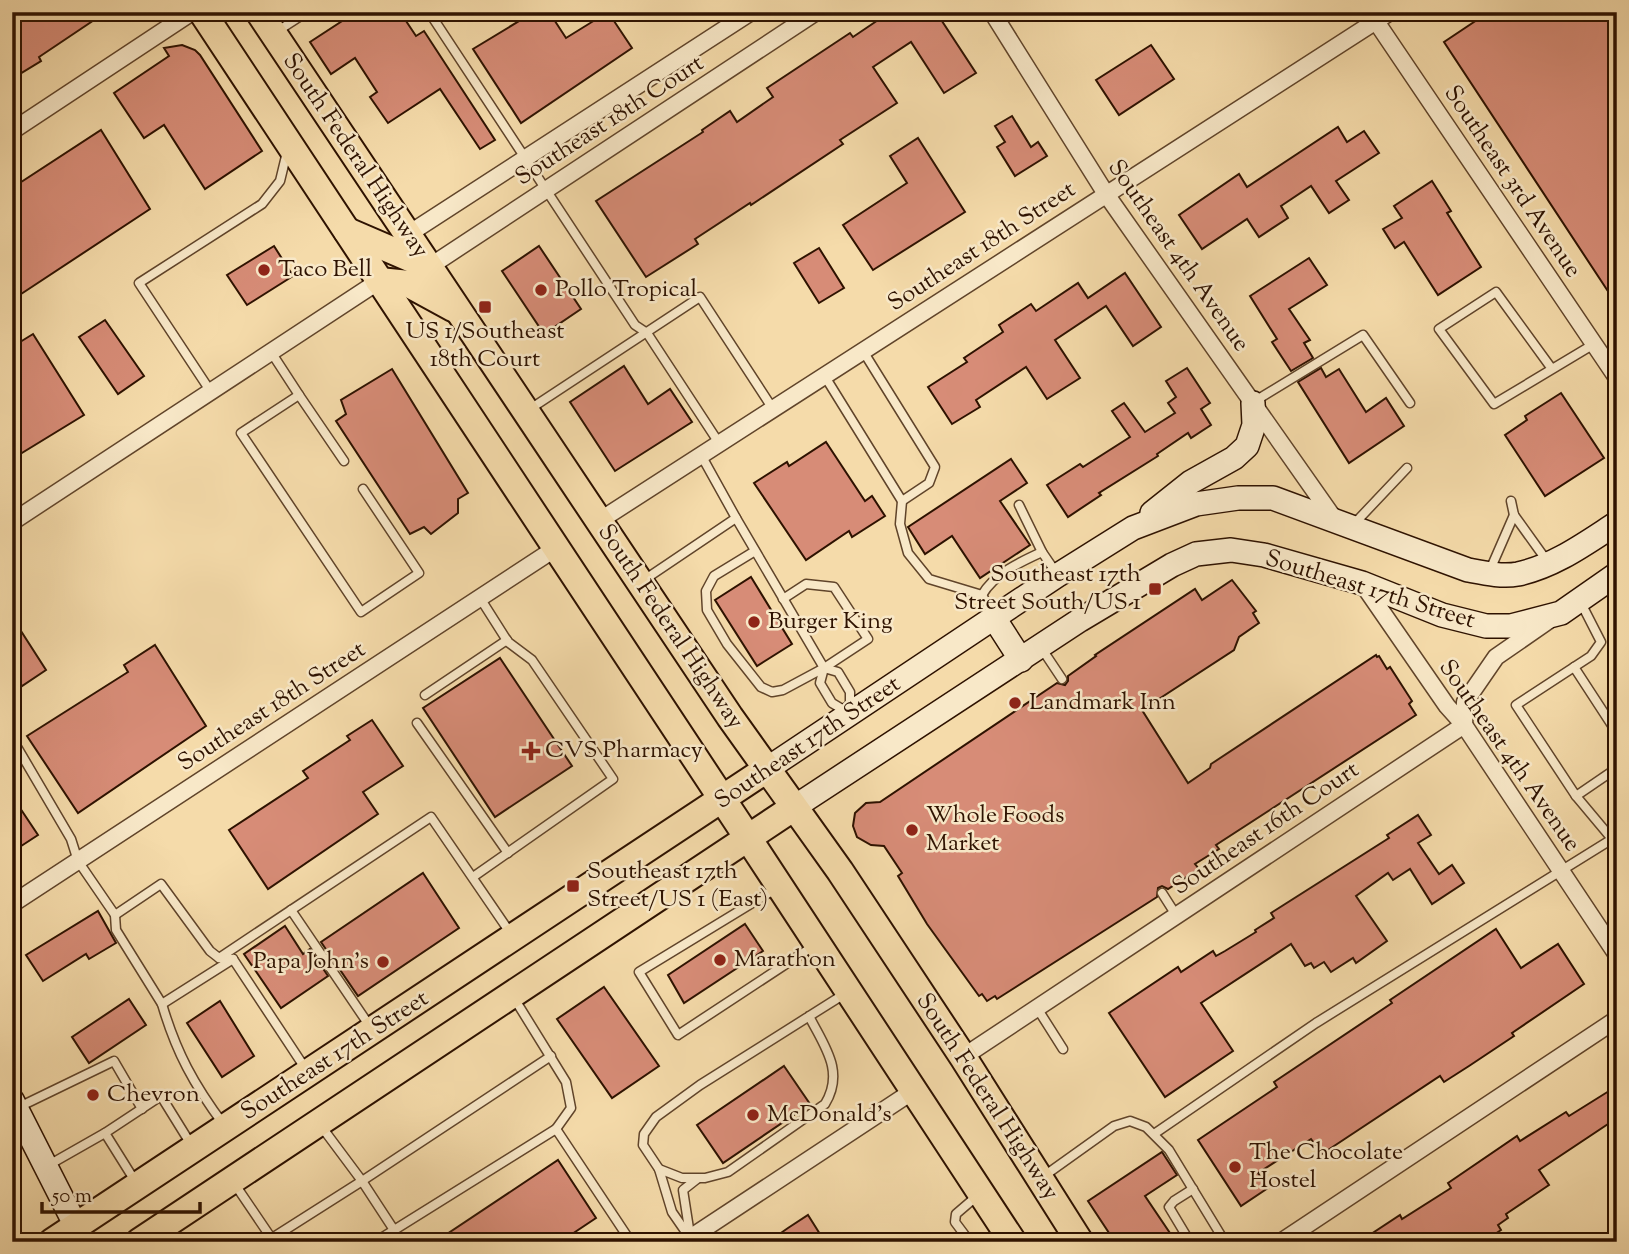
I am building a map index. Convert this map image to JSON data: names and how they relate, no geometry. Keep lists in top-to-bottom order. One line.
{"streets":{"main road":["South Federal Highway","Southeast 17th Street"],"street":["Southeast 18th Court","Southeast 3rd Avenue","Southeast 18th Street","Southeast 4th Avenue","Southeast 16th Court"]},"crossings":[["Southeast 18th Court","South Federal Highway"],["South Federal Highway","Southeast 18th Street"],["South Federal Highway","Southeast 17th Street"],["South Federal Highway","Southeast 16th Court"],["Southeast 3rd Avenue","Southeast 18th Street"],["Southeast 18th Street","Southeast 4th Avenue"],["Southeast 4th Avenue","Southeast 17th Street"],["Southeast 4th Avenue","Southeast 16th Court"]],"places":{"other":["Taco Bell","Pollo Tropical","Burger King","Landmark Inn","Whole Foods Market","Marathon","Papa John's","Chevron","McDonald's","The Chocolate Hostel"],"transit":["US 1/Southeast 18th Court","Southeast 17th Street South/US 1","Southeast 17th Street/US 1 (East)"],"health":["CVS Pharmacy"]},"scale_bar":"50 m"}
